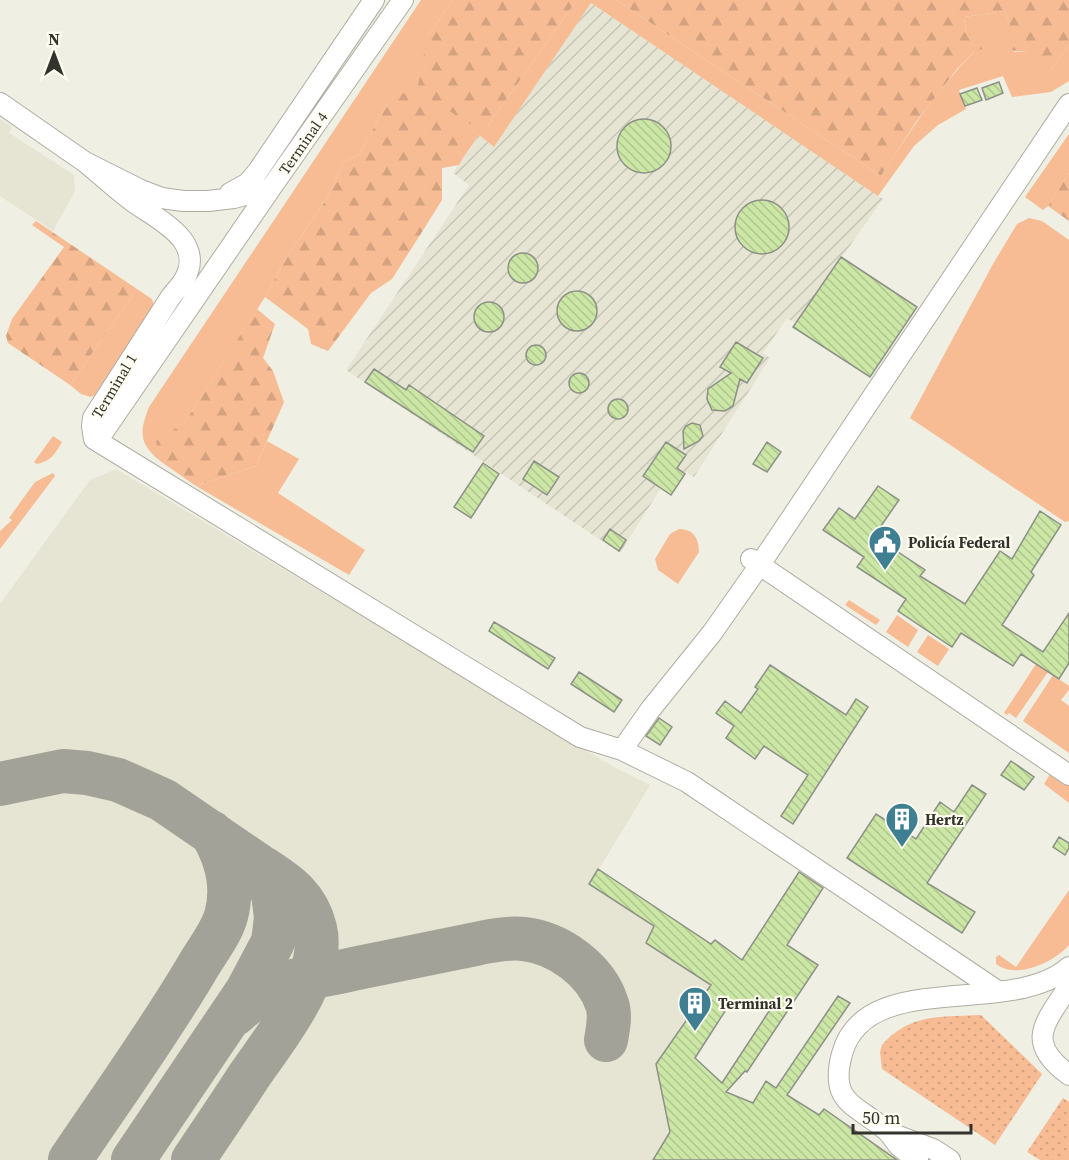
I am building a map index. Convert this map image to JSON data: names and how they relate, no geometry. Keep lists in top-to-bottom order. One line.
{"streets":{"street":["Terminal 4","Terminal 1"]},"crossings":[["Terminal 4","Terminal 1"]],"places":{"public building":["Policía Federal"],"building":["Hertz","Terminal 2"]},"scale_bar":"50 m","north":"top"}
